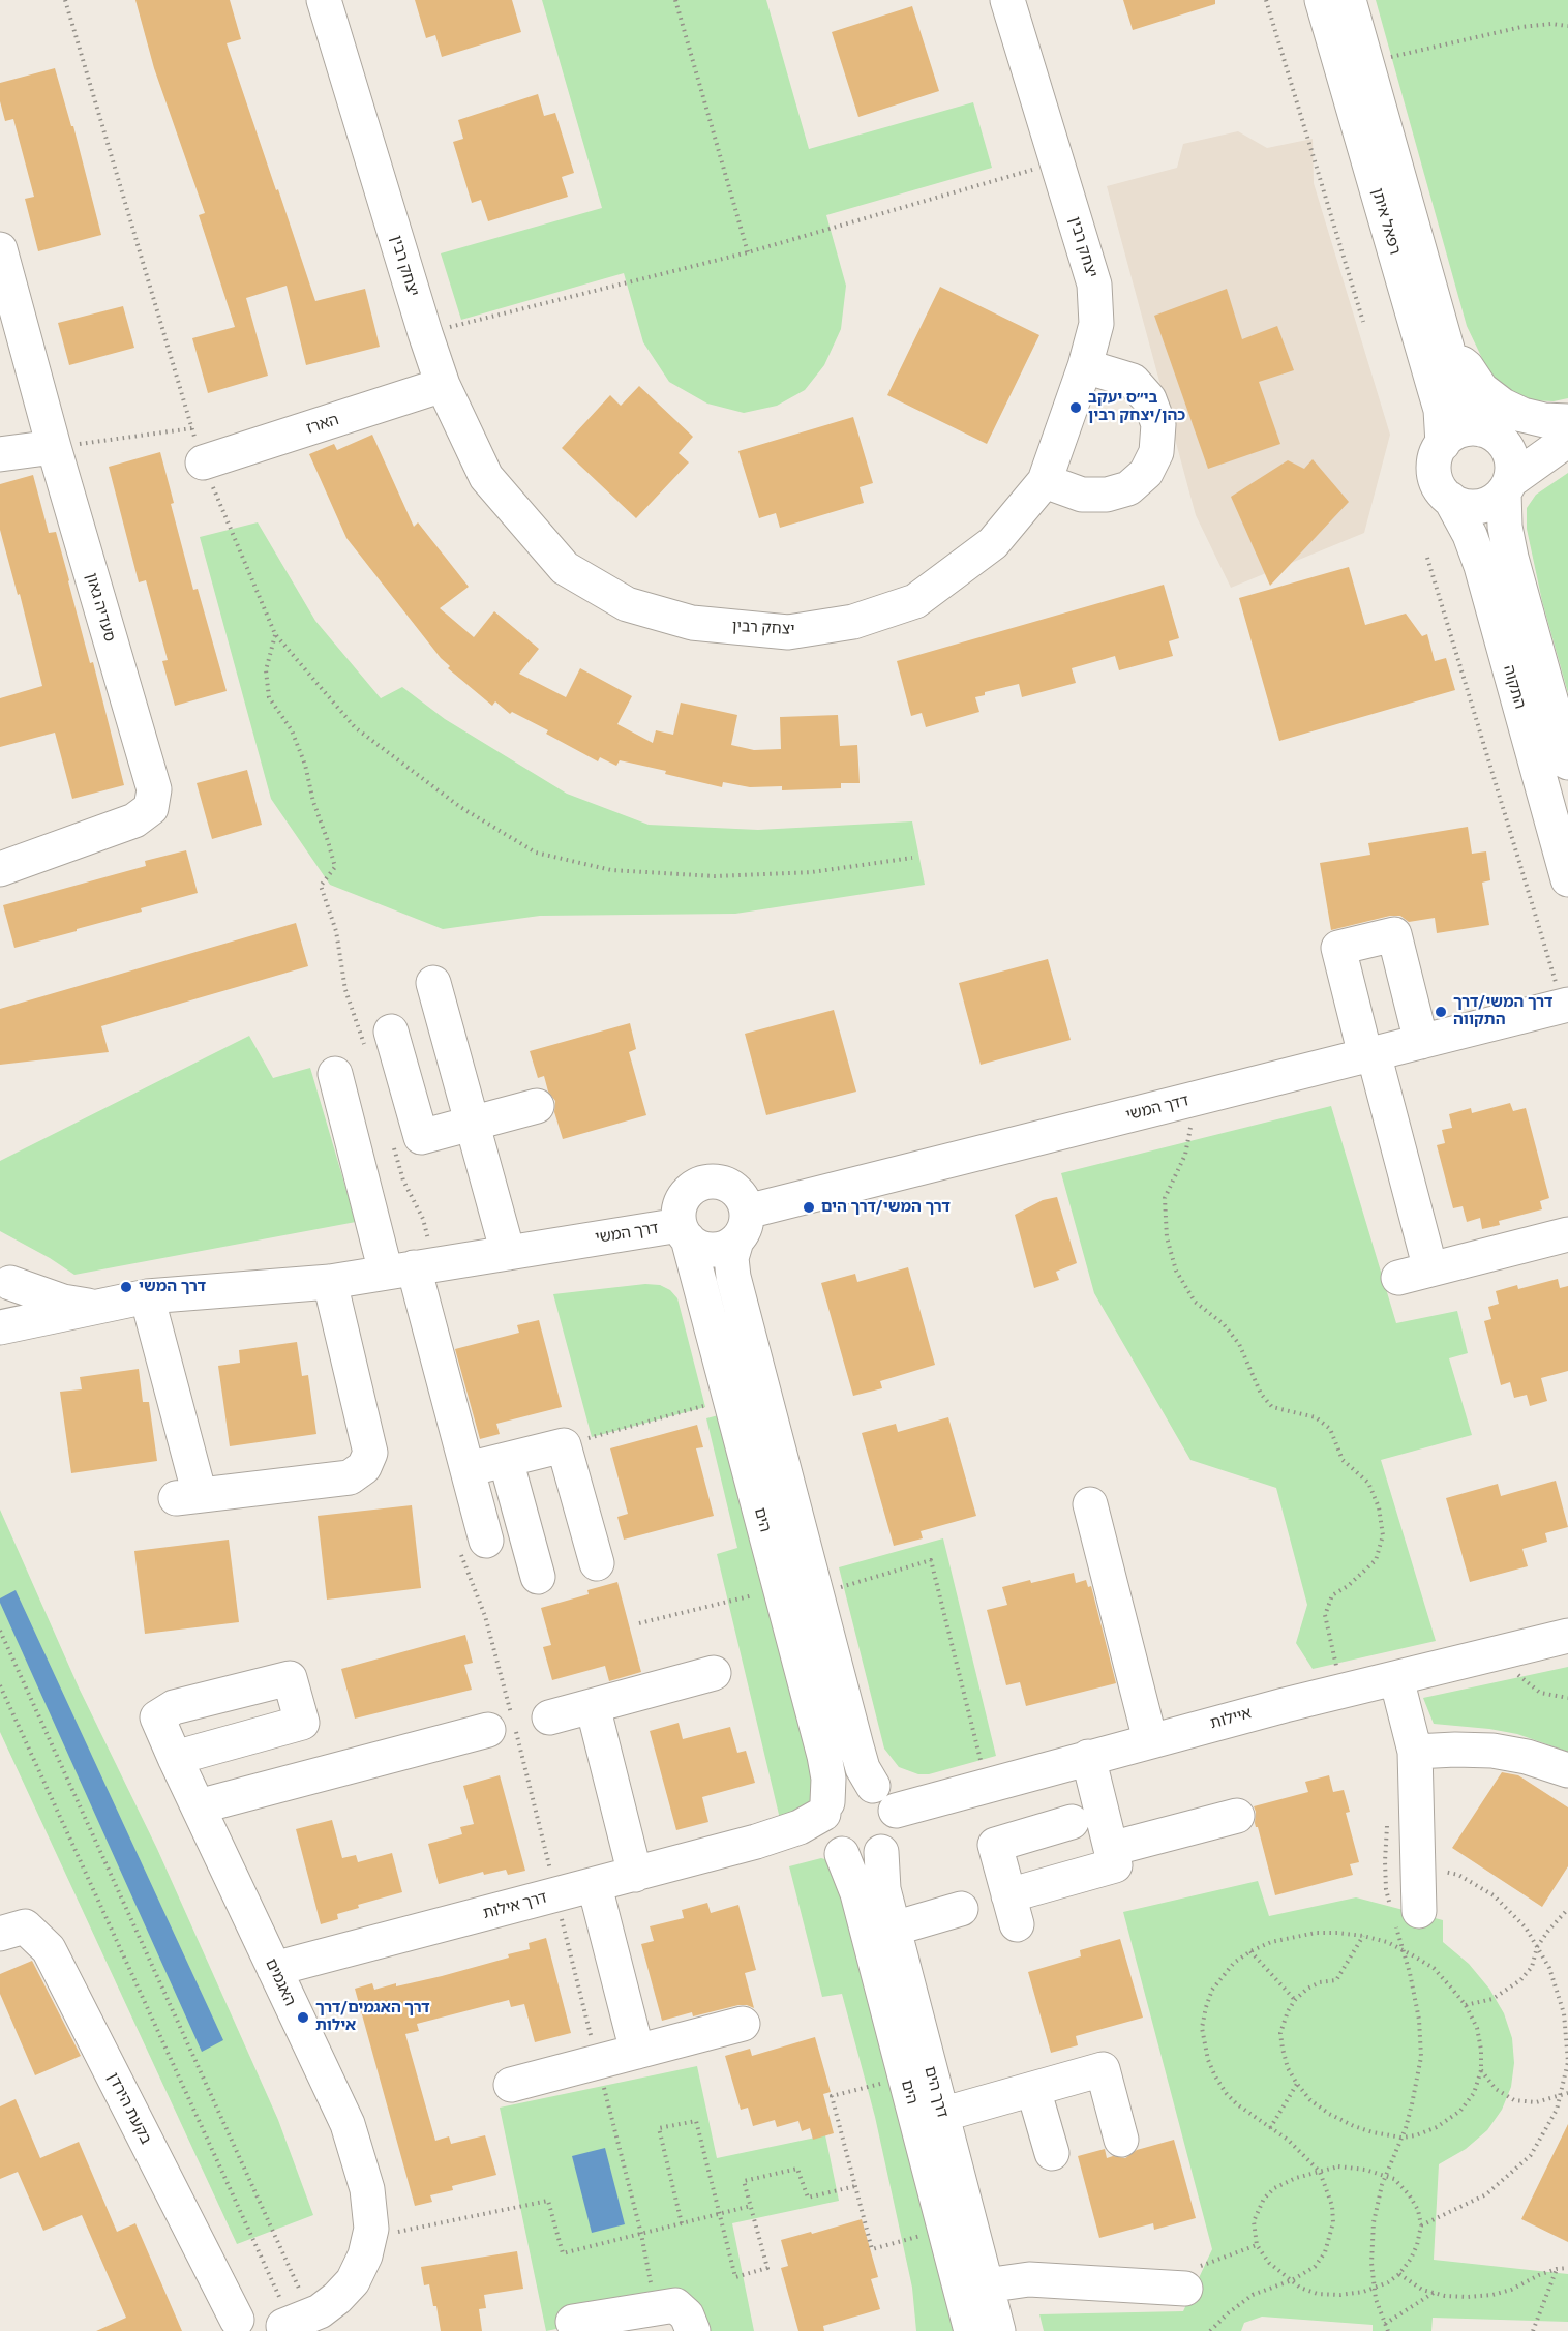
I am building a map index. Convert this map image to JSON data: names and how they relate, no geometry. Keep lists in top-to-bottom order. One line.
{"streets":{"street":["רפאל איתן","יצחק רבין","הארז","סעדיה גאון","התקוה","דדך המשי","דרך המשי","הים","איילות","דרך אילות","האגמים","דרך הים","בקעת הירדן"]},"crossings":[["רפאל איתן","התקוה"],["יצחק רבין","הארז"],["דדך המשי","דרך המשי"],["דדך המשי","הים"],["דרך המשי","הים"],["הים","איילות"],["הים","דרך הים"],["איילות","דרך הים"],["דרך אילות","האגמים"]],"places":["בי״ס יעקב כהן/יצחק רבין","דרך המשי/דרך התקווה","דרך המשי/דרך הים","דרך המשי","דרך האגמים/דרך אילות"]}
